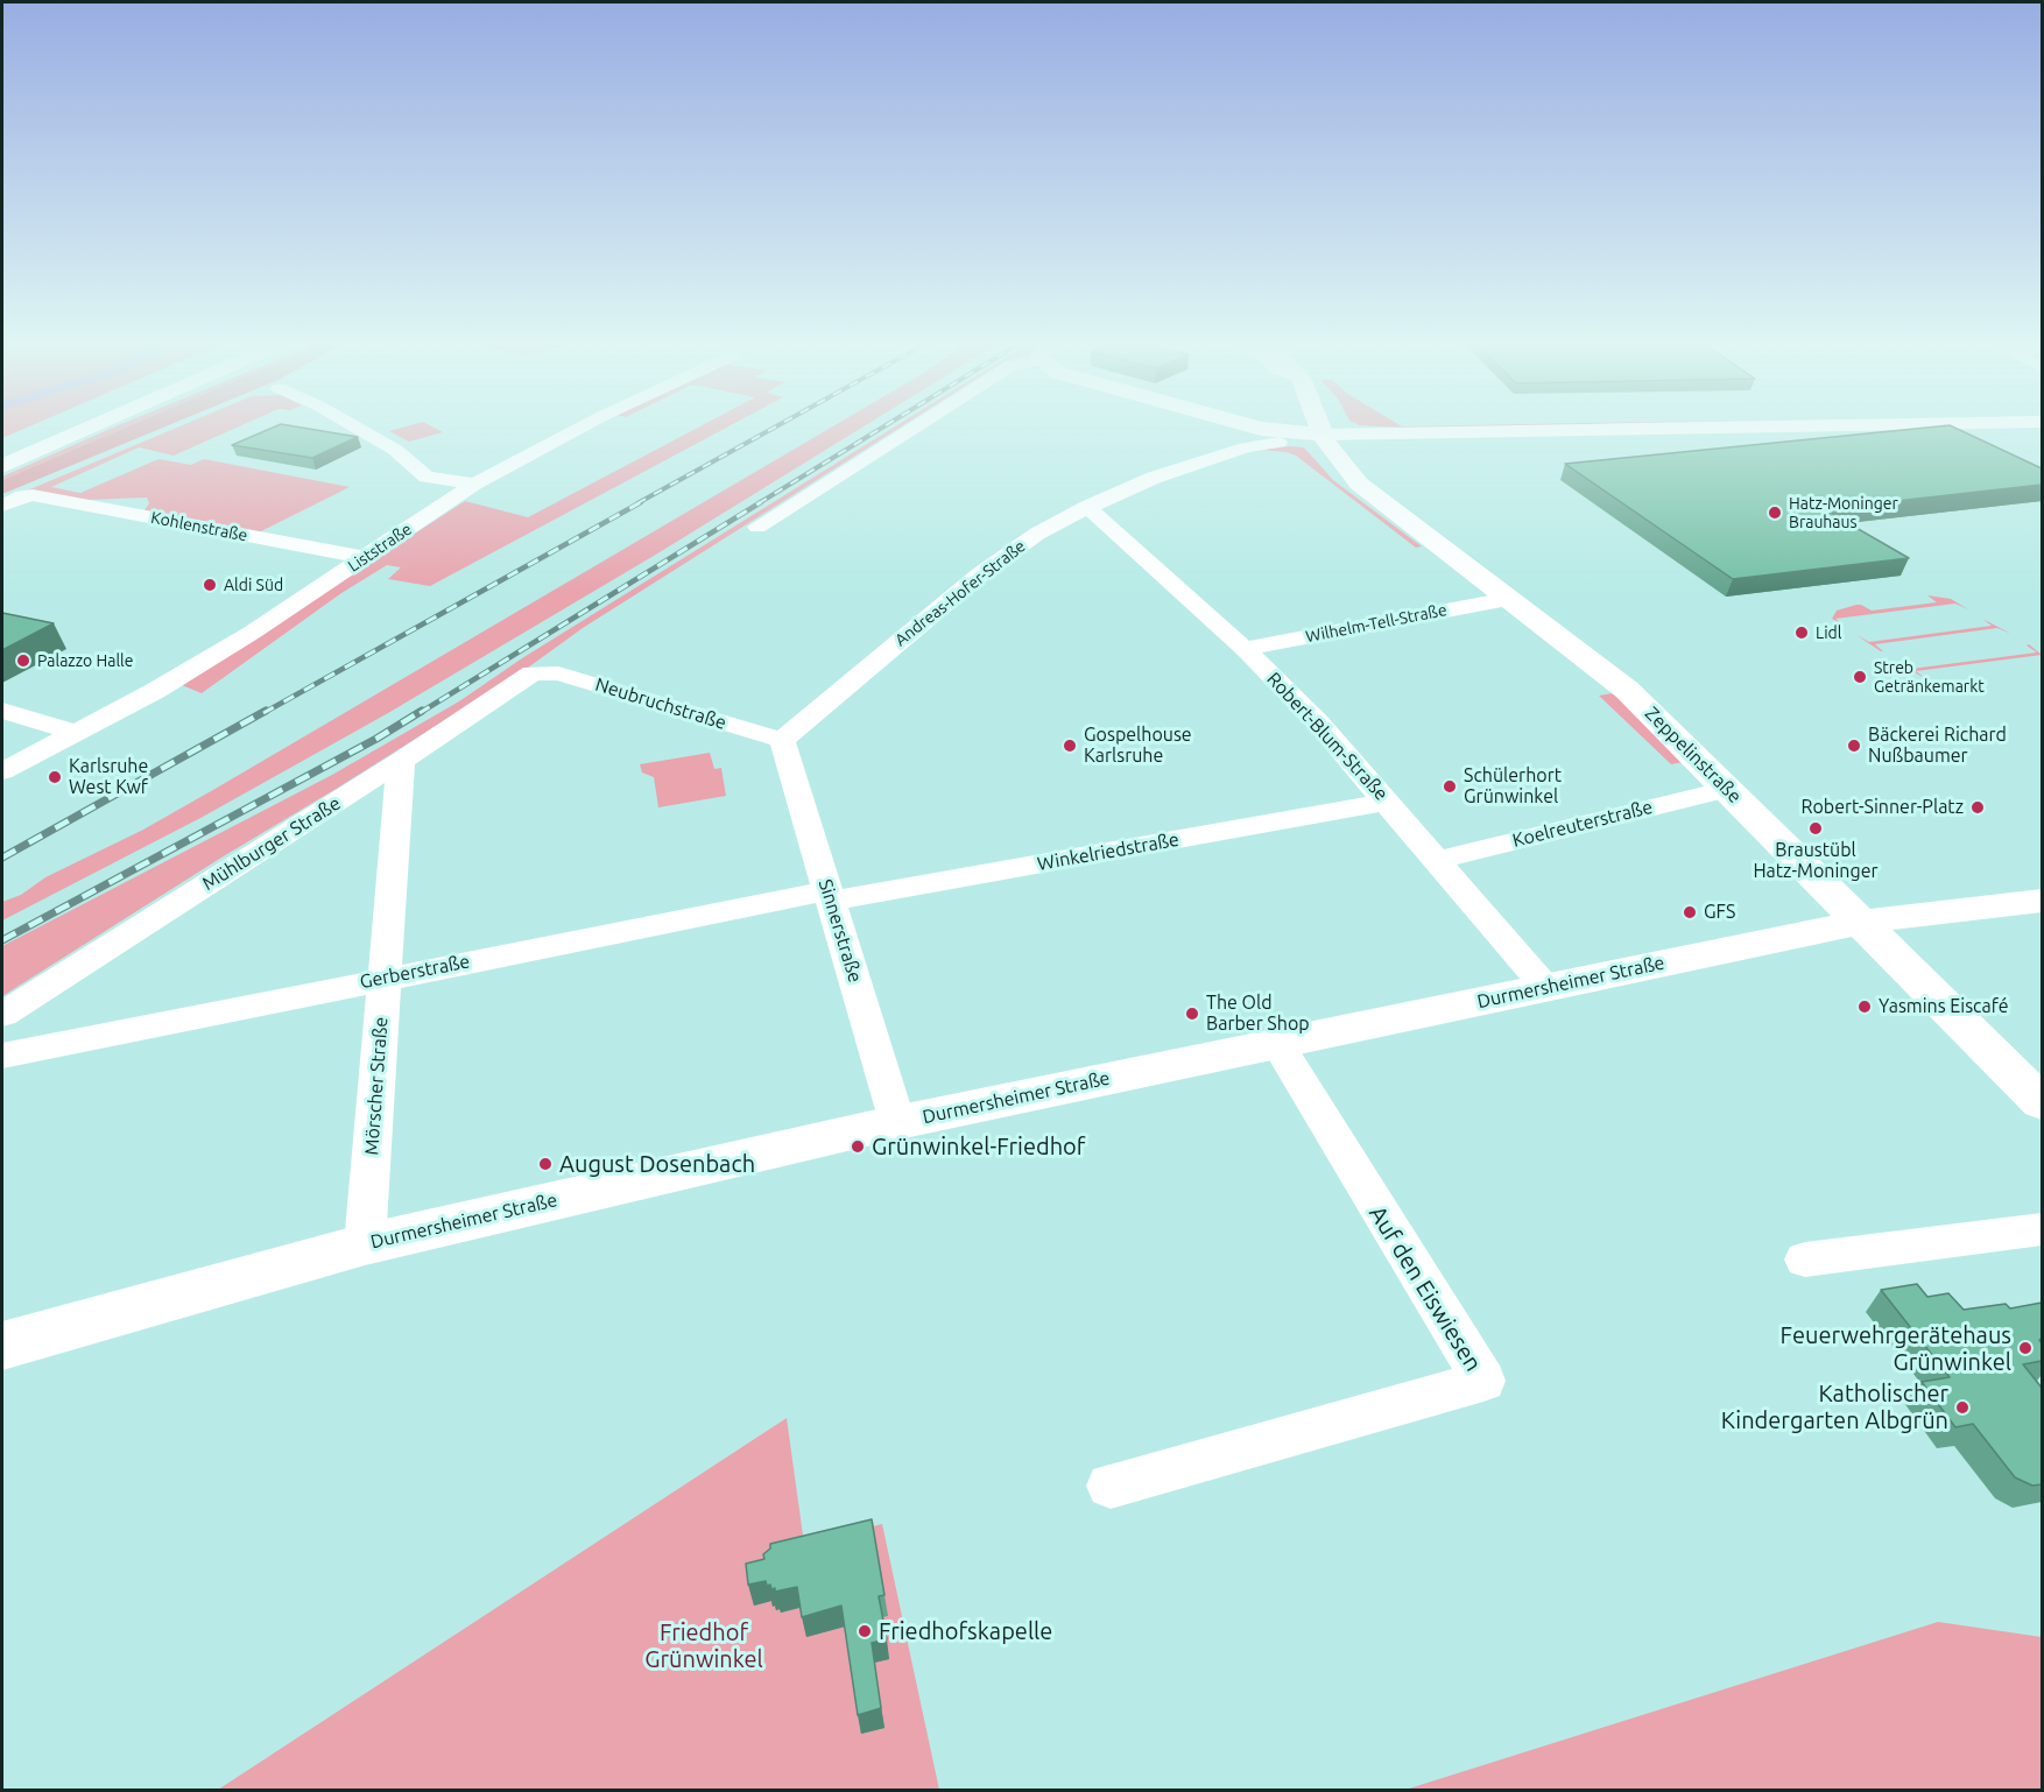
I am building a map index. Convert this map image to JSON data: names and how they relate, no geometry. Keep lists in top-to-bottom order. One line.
{"streets":{"main road":["Zeppelinstraße","Durmersheimer Straße"],"street":["Kohlenstraße","Liststraße","Andreas-Hofer-Straße","Wilhelm-Tell-Straße","Neubruchstraße","Robert-Blum-Straße","Koelreuterstraße","Mühlburger Straße","Winkelriedstraße","Sinnerstraße","Gerberstraße","Mörscher Straße","Auf den Eiswiesen"]},"crossings":[["Kohlenstraße","Liststraße"],["Andreas-Hofer-Straße","Neubruchstraße"],["Andreas-Hofer-Straße","Robert-Blum-Straße"],["Andreas-Hofer-Straße","Sinnerstraße"],["Wilhelm-Tell-Straße","Robert-Blum-Straße"],["Wilhelm-Tell-Straße","Zeppelinstraße"],["Neubruchstraße","Mühlburger Straße"],["Neubruchstraße","Sinnerstraße"],["Robert-Blum-Straße","Koelreuterstraße"],["Robert-Blum-Straße","Winkelriedstraße"],["Robert-Blum-Straße","Durmersheimer Straße"],["Zeppelinstraße","Koelreuterstraße"],["Zeppelinstraße","Durmersheimer Straße"],["Mühlburger Straße","Mörscher Straße"],["Winkelriedstraße","Sinnerstraße"],["Winkelriedstraße","Gerberstraße"],["Sinnerstraße","Gerberstraße"],["Sinnerstraße","Durmersheimer Straße"],["Gerberstraße","Mörscher Straße"],["Durmersheimer Straße","Mörscher Straße"],["Durmersheimer Straße","Auf den Eiswiesen"]],"parks":["Friedhof Grünwinkel"],"places":["Hatz-Moninger Brauhaus","Aldi Süd","Lidl","Palazzo Halle","Streb Getränkemarkt","Gospelhouse Karlsruhe","Bäckerei Richard Nußbaumer","Karlsruhe West Kwf","Schülerhort Grünwinkel","Robert-Sinner-Platz","Braustübl Hatz-Moninger","GFS","Yasmins Eiscafé","The Old Barber Shop","Grünwinkel-Friedhof","August Dosenbach","Feuerwehrgerätehaus Grünwinkel","Katholischer Kindergarten Albgrün","Friedhofskapelle"]}
